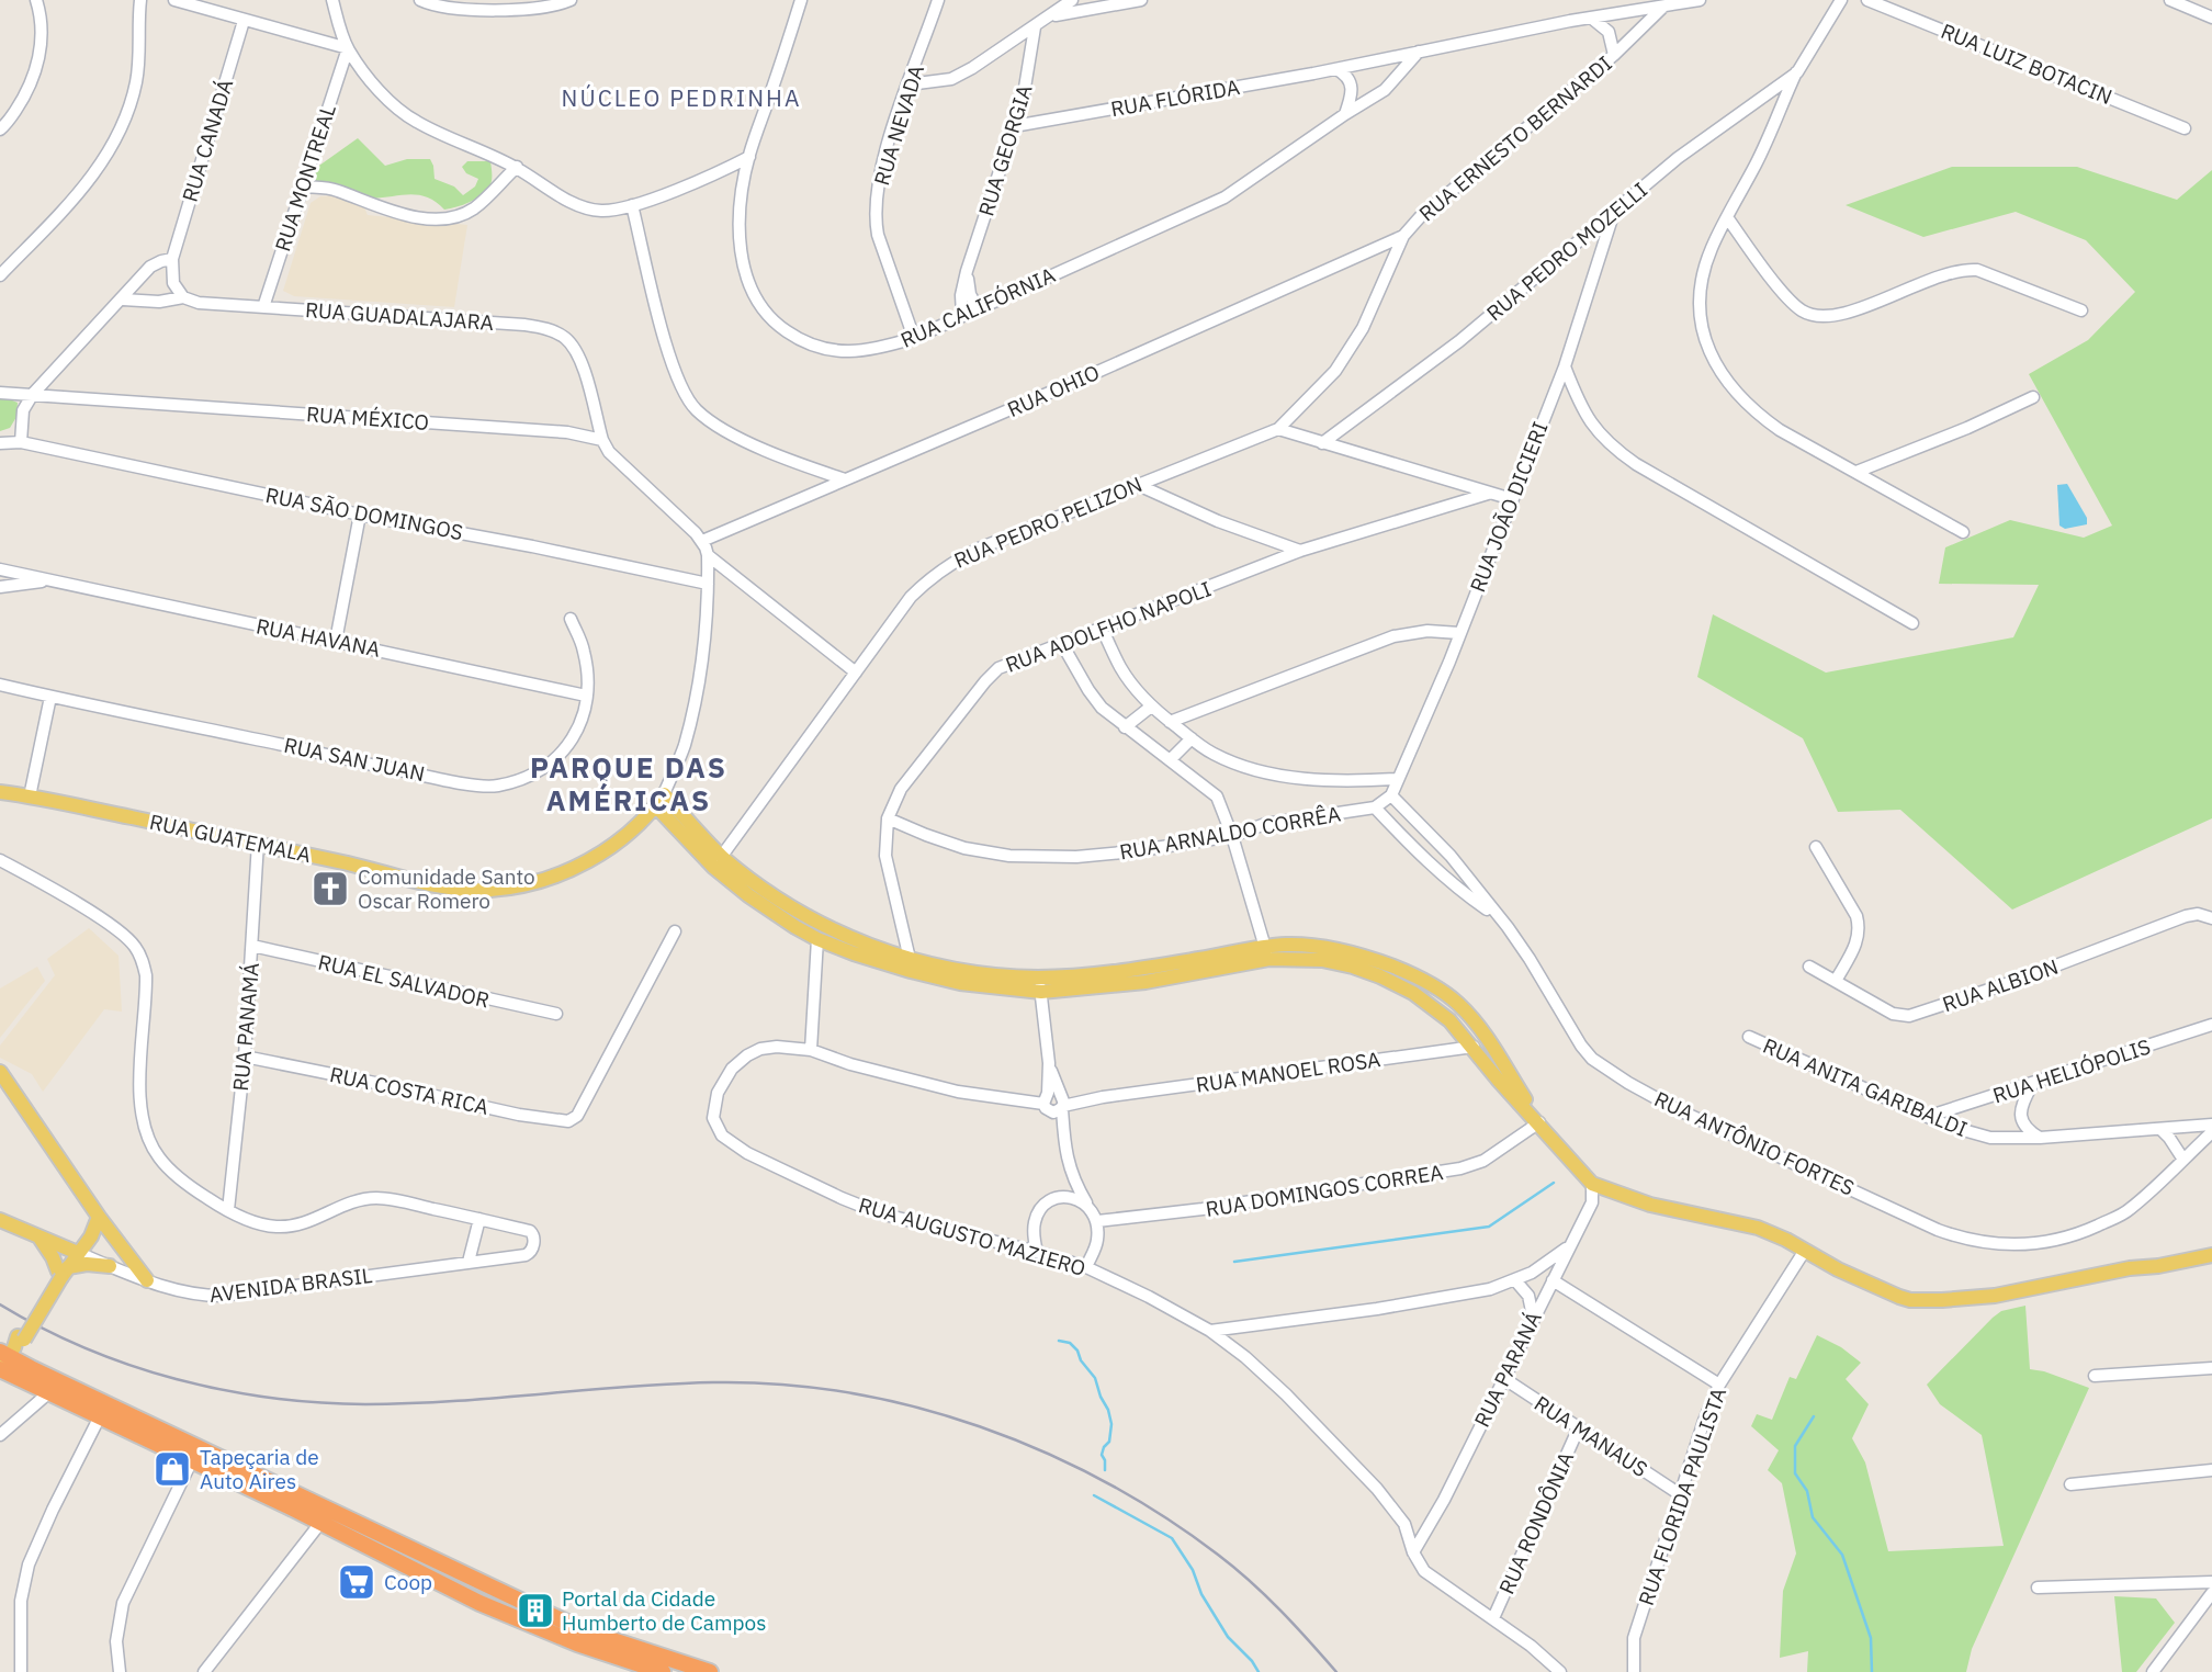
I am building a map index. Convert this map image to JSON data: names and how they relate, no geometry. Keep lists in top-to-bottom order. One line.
{"streets":{"main road":["RUA GUATEMALA","AVENIDA BRASIL"],"street":["RUA LUIZ BOTACIN","RUA FLÓRIDA","RUA NEVADA","RUA ERNESTO BERNARDI","RUA CANADÁ","RUA GEORGIA","RUA MONTREAL","RUA PEDRO MOZELLI","RUA CALIFÓRNIA","RUA GUADALAJARA","RUA OHIO","RUA MÉXICO","RUA JOÃO DICIERI","RUA SÃO DOMINGOS","RUA PEDRO PELIZON","RUA ADOLFHO NAPOLI","RUA HAVANA","RUA SAN JUAN","RUA ARNALDO CORRÊA","RUA EL SALVADOR","RUA ALBION","RUA PANAMÁ","RUA HELIÓPOLIS","RUA MANOEL ROSA","RUA ANITA GARIBALDI","RUA COSTA RICA","RUA ANTÔNIO FORTES","RUA DOMINGOS CORREA","RUA AUGUSTO MAZIERO","RUA PARANÁ","RUA MANAUS","RUA FLORIDA PAULISTA","RUA RONDÔNIA"]},"crossings":[["RUA FLÓRIDA","RUA GEORGIA"],["RUA FLÓRIDA","RUA CALIFÓRNIA"],["RUA NEVADA","RUA CALIFÓRNIA"],["RUA ERNESTO BERNARDI","RUA OHIO"],["RUA ERNESTO BERNARDI","RUA PEDRO PELIZON"],["RUA GEORGIA","RUA CALIFÓRNIA"],["RUA MONTREAL","RUA GUADALAJARA"],["RUA PEDRO MOZELLI","RUA JOÃO DICIERI"],["RUA GUADALAJARA","RUA MÉXICO"],["RUA OHIO","RUA GUATEMALA"],["RUA JOÃO DICIERI","RUA ARNALDO CORRÊA"],["RUA JOÃO DICIERI","RUA ANTÔNIO FORTES"],["RUA SÃO DOMINGOS","RUA GUATEMALA"],["RUA ADOLFHO NAPOLI","RUA ARNALDO CORRÊA"],["RUA HAVANA","RUA SAN JUAN"],["RUA ARNALDO CORRÊA","RUA ANTÔNIO FORTES"],["RUA GUATEMALA","RUA PANAMÁ"],["RUA EL SALVADOR","RUA PANAMÁ"],["RUA PANAMÁ","RUA COSTA RICA"],["RUA HELIÓPOLIS","RUA ANITA GARIBALDI"],["RUA MANOEL ROSA","RUA AUGUSTO MAZIERO"],["RUA DOMINGOS CORREA","RUA AUGUSTO MAZIERO"],["RUA AUGUSTO MAZIERO","RUA PARANÁ"],["RUA AUGUSTO MAZIERO","RUA RONDÔNIA"],["RUA PARANÁ","RUA MANAUS"],["RUA MANAUS","RUA FLORIDA PAULISTA"],["RUA MANAUS","RUA RONDÔNIA"]],"districts":["NÚCLEO PEDRINHA","PARQUE DAS AMÉRICAS"],"places":{"church":["Comunidade Santo Oscar Romero"],"shop":["Tapeçaria de Auto Aires"],"supermarket":["Coop"],"building":["Portal da Cidade Humberto de Campos"]}}
